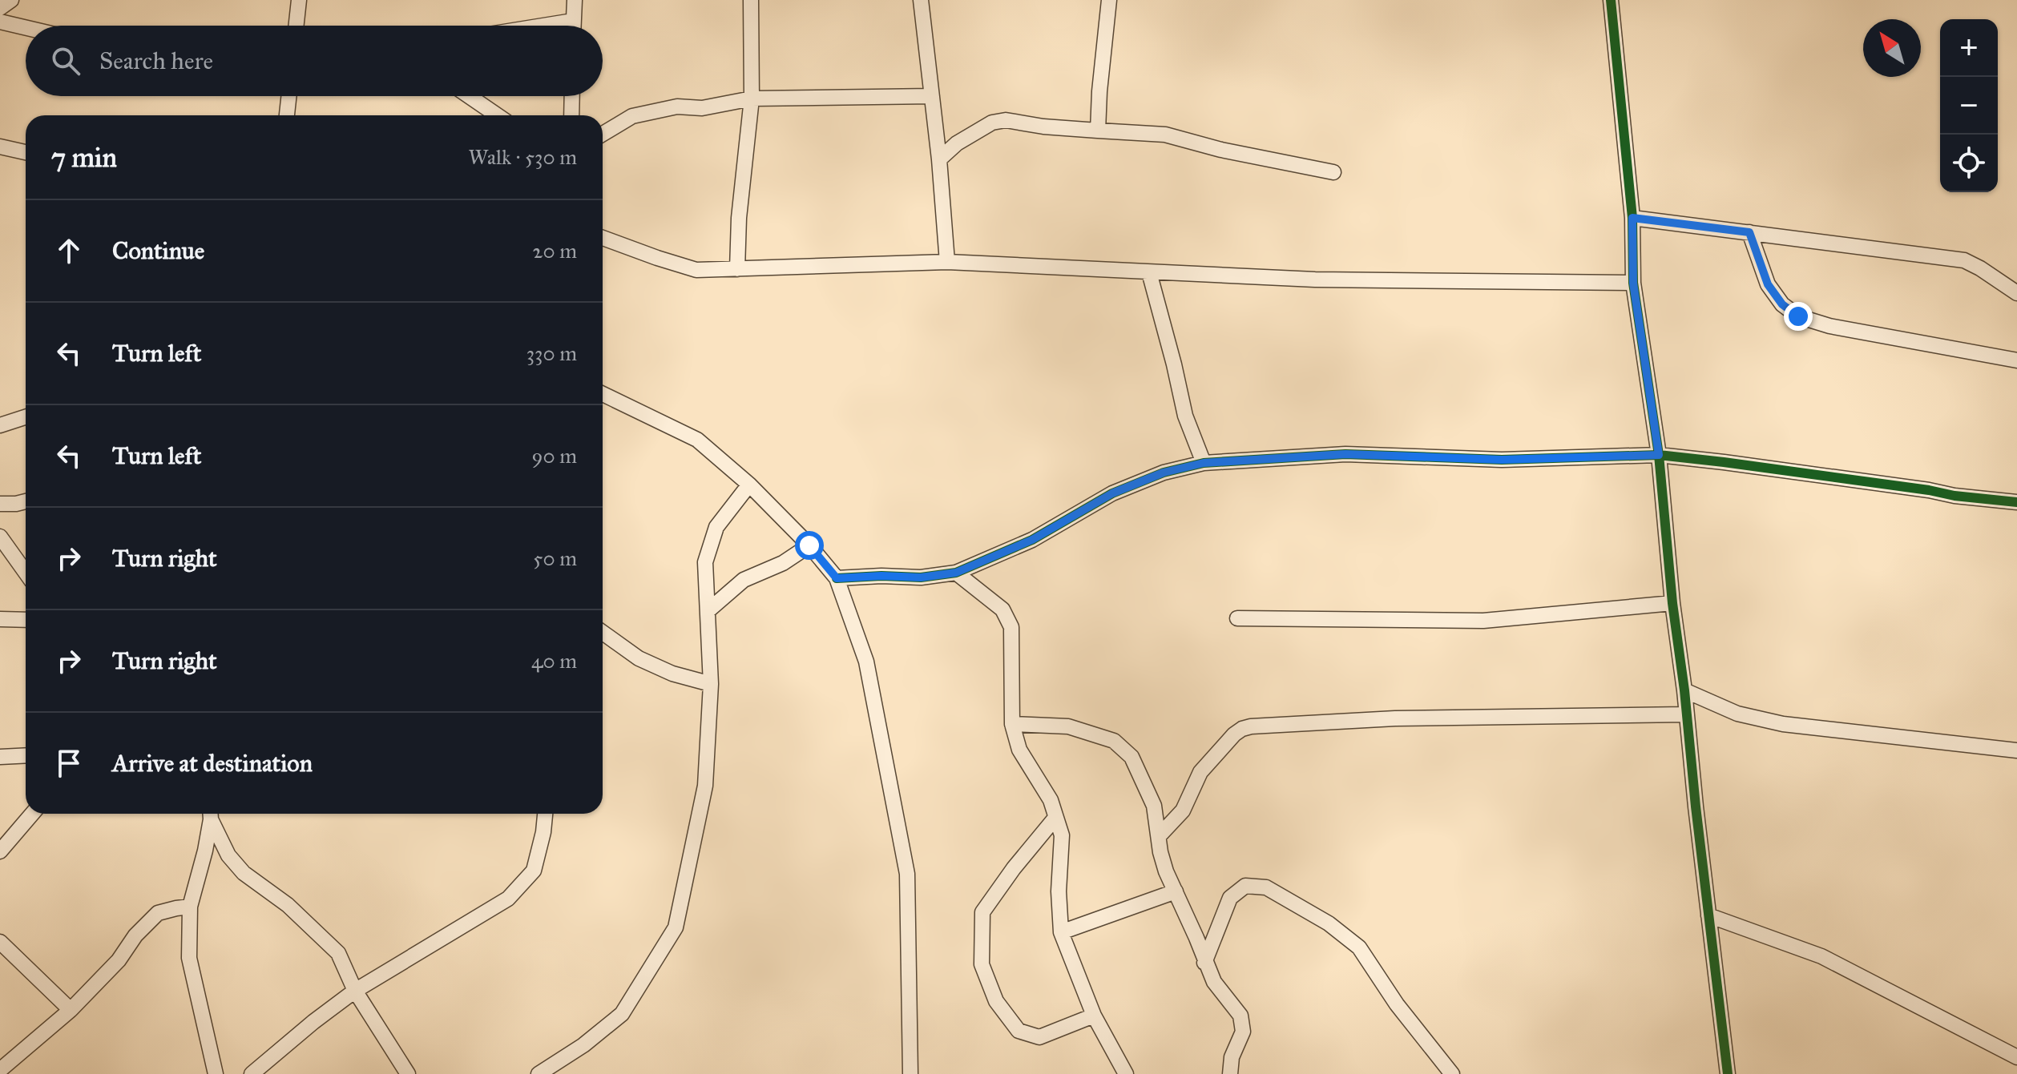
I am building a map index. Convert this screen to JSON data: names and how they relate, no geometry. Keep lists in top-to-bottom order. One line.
{"north":"top left","page":{"map_buttons":["+","−"],"search":"Search here","heading":["7 min","Walk · 530 m"],"list":[["Continue","20 m"],["Turn left","330 m"],["Turn left","90 m"],["Turn right","50 m"],["Turn right","40 m"],"Arrive at destination"]}}
